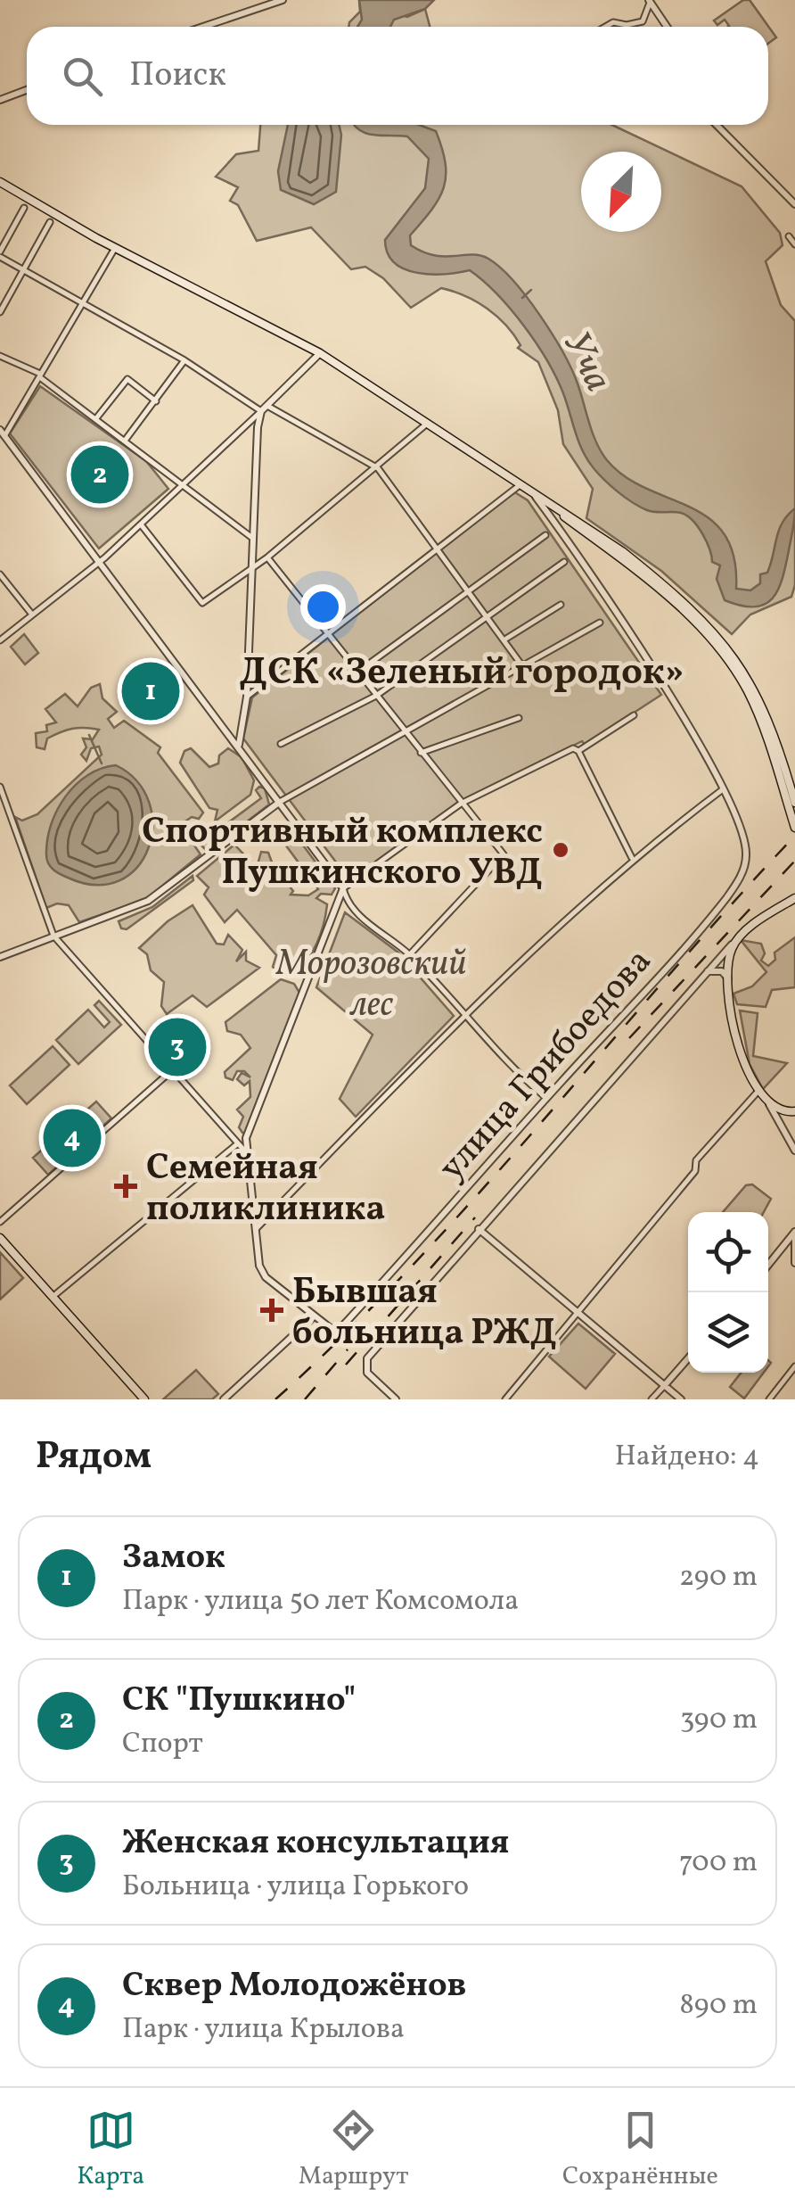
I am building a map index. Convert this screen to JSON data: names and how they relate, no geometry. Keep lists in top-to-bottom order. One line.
{"streets":{"street":["улица Грибоедова"]},"districts":["ДСК «Зеленый городок»"],"water":["Уча"],"parks":["Морозовский лес"],"places":{"other":["Спортивный комплекс Пушкинского УВД"],"health":["Семейная поликлиника","Бывшая больница РЖД"]},"north":"bottom left","page":{"search":"Поиск","pins":["2","1","3","4"],"heading":["Рядом","Найдено: 4"],"list":[{"mark":"1","name":"Замок","note":"Парк · улица 50 лет Комсомола","value":"290 m"},{"mark":"2","name":"СК \"Пушкино\"","note":"Спорт","value":"390 m"},{"mark":"3","name":"Женская консультация","note":"Больница · улица Горького","value":"700 m"},{"mark":"4","name":"Сквер Молодожёнов","note":"Парк · улица Крылова","value":"890 m"}],"nav":["Карта","Маршрут","Сохранённые"]}}
